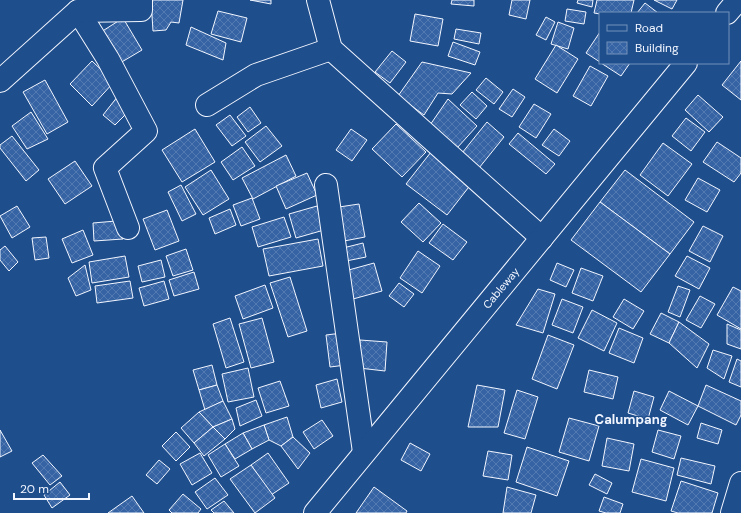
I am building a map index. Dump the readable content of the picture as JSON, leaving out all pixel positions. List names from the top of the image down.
{
  "streets": {
    "street": ["Cableway"]
  },
  "districts": ["Calumpang"],
  "legend": ["Road", "Building"],
  "scale_bar": "20 m"
}
